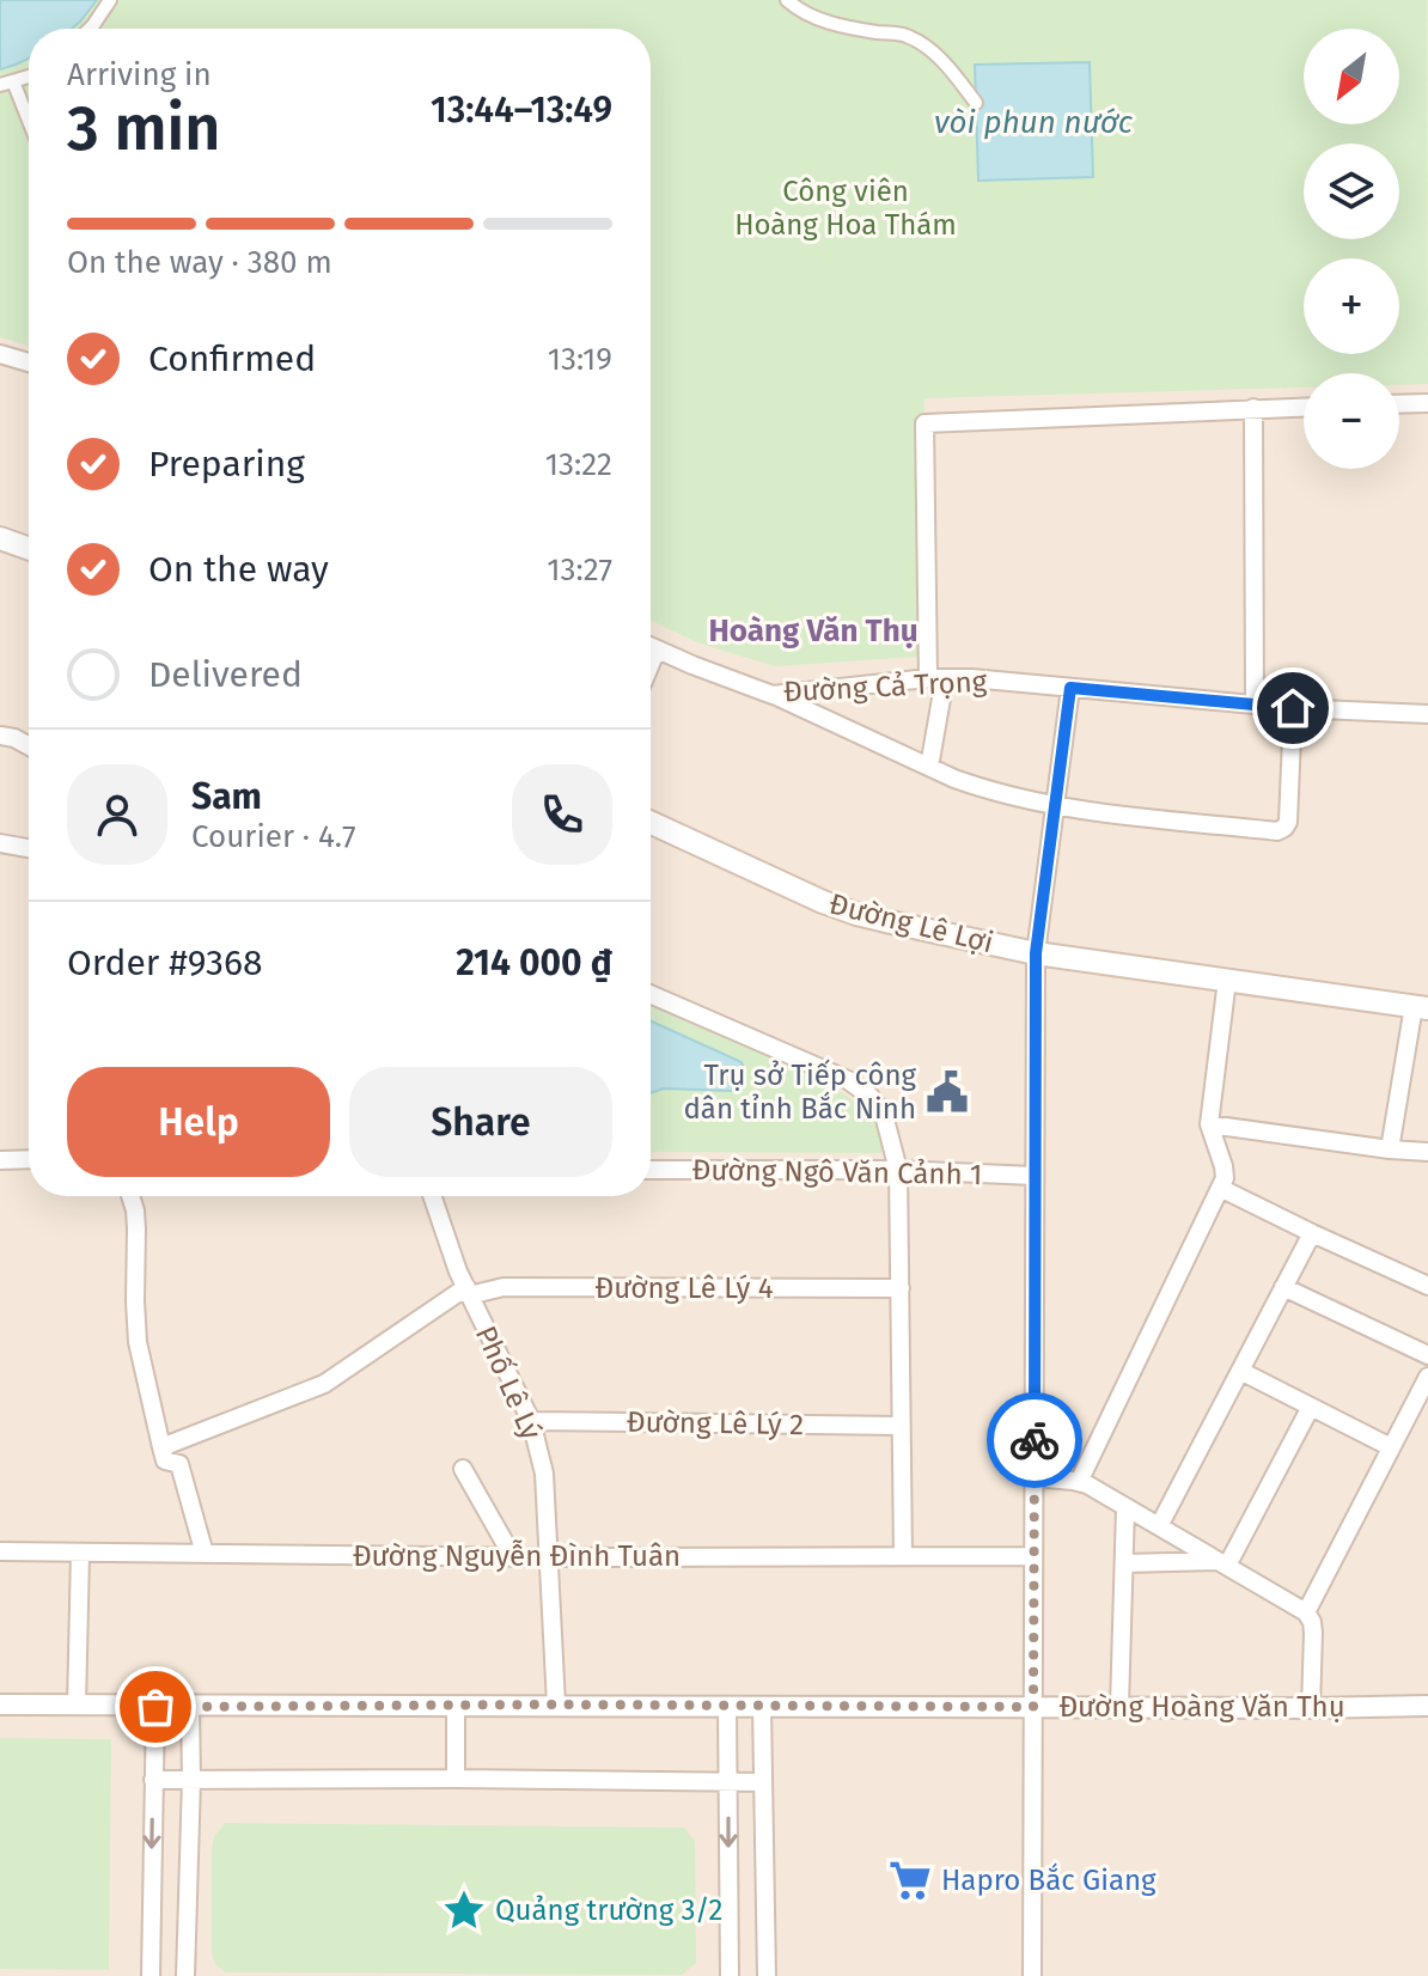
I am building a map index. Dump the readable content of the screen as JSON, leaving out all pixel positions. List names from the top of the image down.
{
  "streets": {
    "main road": ["Đường Lê Lợi"],
    "street": [
      "Đường Cả Trọng",
      "Đường Ngô Văn Cảnh 1",
      "Đường Lê Lý 4",
      "Phố Lê Lý",
      "Đường Lê Lý 2",
      "Đường Nguyễn Đình Tuân",
      "Đường Hoàng Văn Thụ"
    ]
  },
  "crossings": [
    ["Đường Lê Lý 4", "Phố Lê Lý"],
    ["Phố Lê Lý", "Đường Lê Lý 2"],
    ["Phố Lê Lý", "Đường Nguyễn Đình Tuân"],
    ["Phố Lê Lý", "Đường Hoàng Văn Thụ"]
  ],
  "districts": ["Hoàng Văn Thụ"],
  "water": ["vòi phun nước"],
  "parks": ["Công viên Hoàng Hoa Thám"],
  "places": {
    "public building": ["Trụ sở Tiếp công dân tỉnh Bắc Ninh"],
    "supermarket": ["Hapro Bắc Giang"],
    "place": ["Quảng trường 3/2"]
  },
  "north": "bottom left",
  "page": {
    "map_buttons": ["+", "−"],
    "heading": ["3 min", "Arriving in", "13:44–13:49"],
    "panel": [
      "Sam",
      "Courier · 4.7",
      "Order #9368",
      "214 000 ₫"
    ],
    "bar": "On the way · 380 m",
    "list": [
      ["Confirmed", "13:19"],
      ["Preparing", "13:22"],
      ["On the way", "13:27"],
      "Delivered"
    ],
    "buttons": ["Help", "Share"]
  }
}
